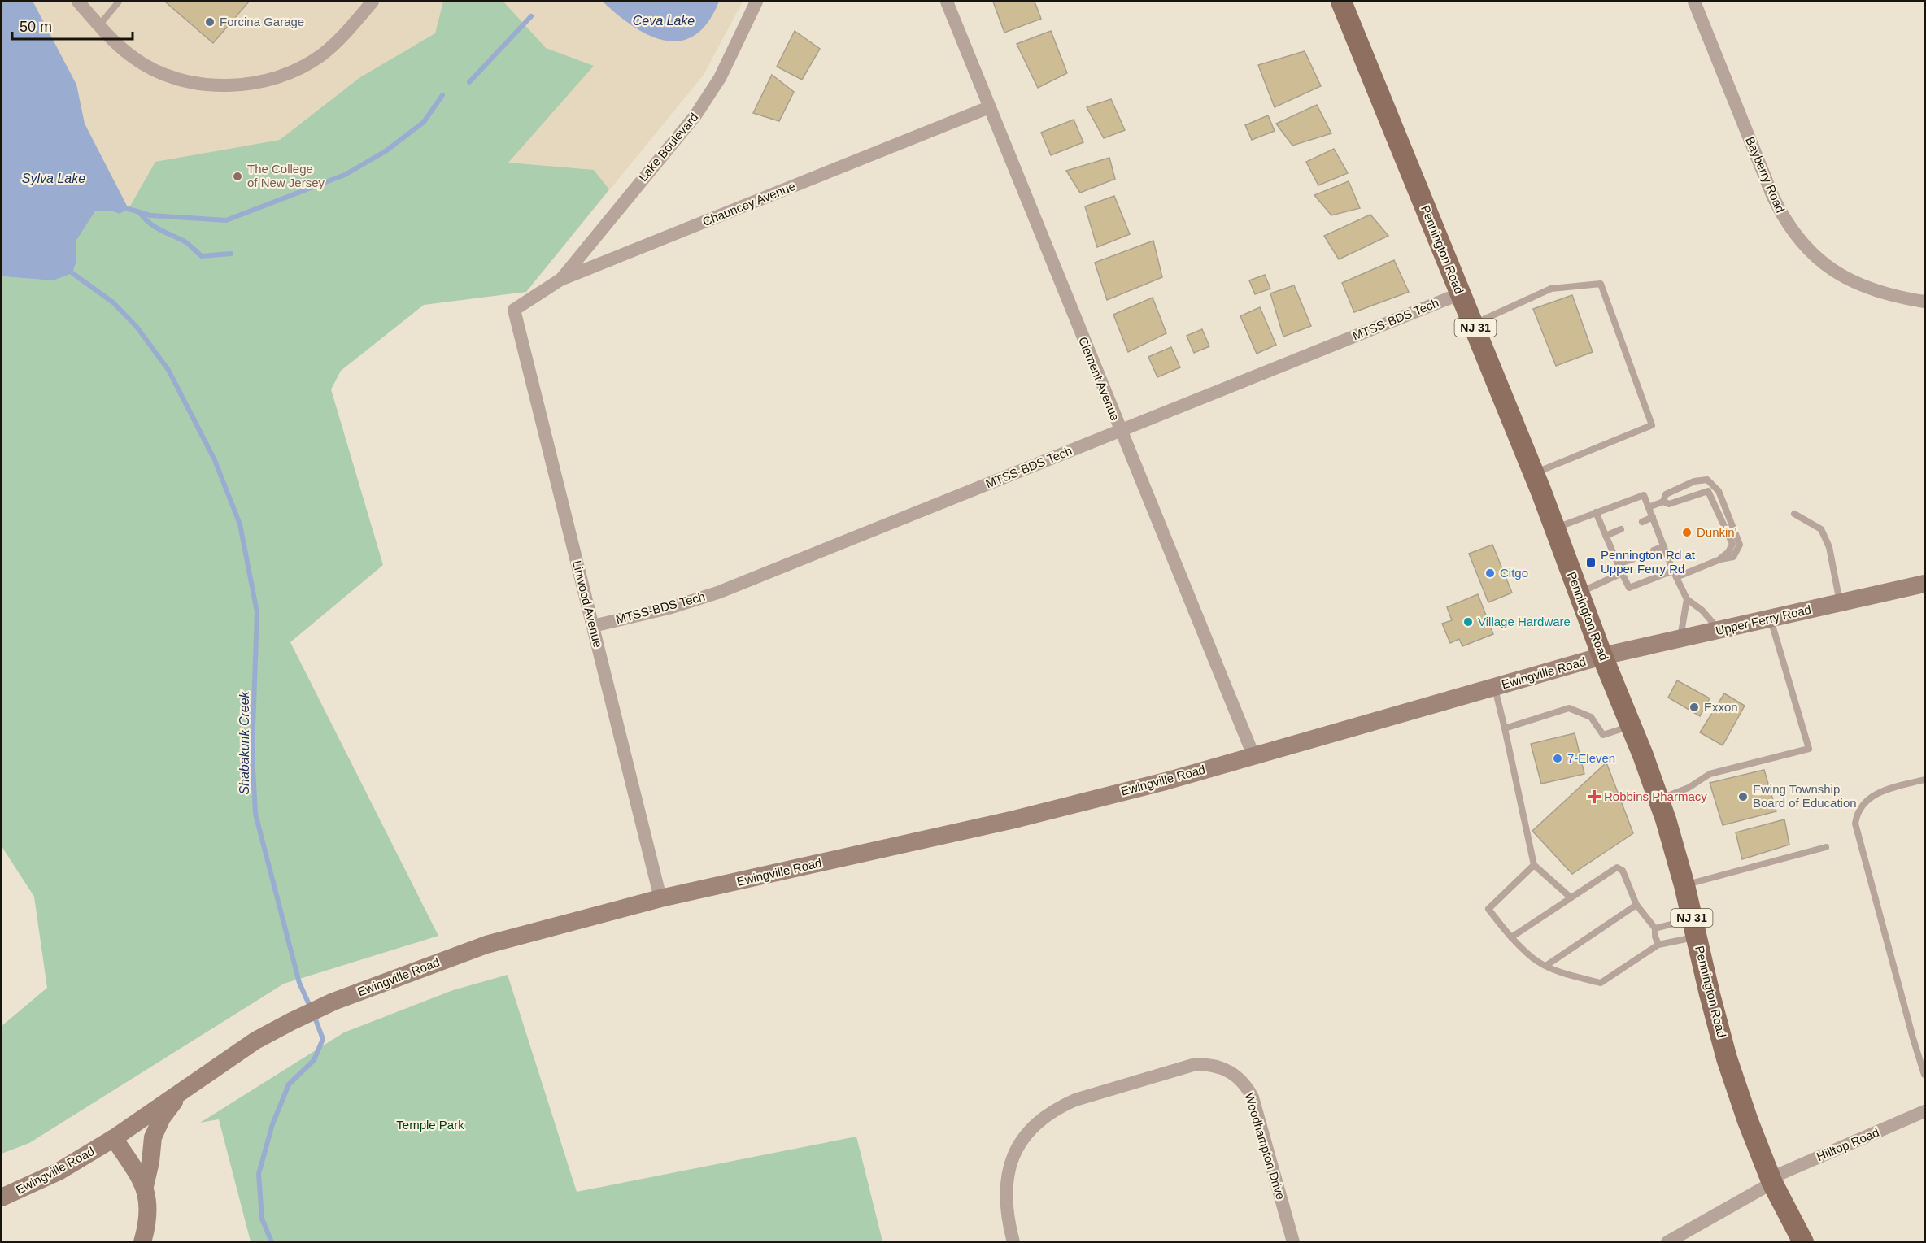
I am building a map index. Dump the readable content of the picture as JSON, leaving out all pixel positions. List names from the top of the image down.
{
  "streets": {
    "main road": [
      "Pennington Road",
      "NJ 31",
      "Upper Ferry Road",
      "Ewingville Road"
    ],
    "street": [
      "Lake Boulevard",
      "Bayberry Road",
      "Chauncey Avenue",
      "MTSS-BDS Tech",
      "Clement Avenue",
      "Linwood Avenue",
      "Hilltop Road",
      "Woodhampton Drive"
    ]
  },
  "crossings": [
    ["Lake Boulevard", "Chauncey Avenue"],
    ["Chauncey Avenue", "Clement Avenue"],
    ["Chauncey Avenue", "Linwood Avenue"],
    ["Pennington Road", "MTSS-BDS Tech"],
    ["Pennington Road", "Upper Ferry Road"],
    ["Pennington Road", "Ewingville Road"],
    ["Pennington Road", "Hilltop Road"],
    ["MTSS-BDS Tech", "Clement Avenue"],
    ["MTSS-BDS Tech", "Linwood Avenue"],
    ["Clement Avenue", "Ewingville Road"],
    ["Linwood Avenue", "Ewingville Road"],
    ["Upper Ferry Road", "Ewingville Road"]
  ],
  "water": ["Ceva Lake", "Sylva Lake", "Shabakunk Creek"],
  "parks": ["Temple Park"],
  "places": {
    "other": [
      "Forcina Garage",
      "The College of New Jersey",
      "Dunkin'",
      "Citgo",
      "Village Hardware",
      "Exxon",
      "7-Eleven",
      "Ewing Township Board of Education"
    ],
    "transit": ["Pennington Rd at Upper Ferry Rd"],
    "health": ["Robbins Pharmacy"]
  },
  "scale_bar": "50 m"
}
